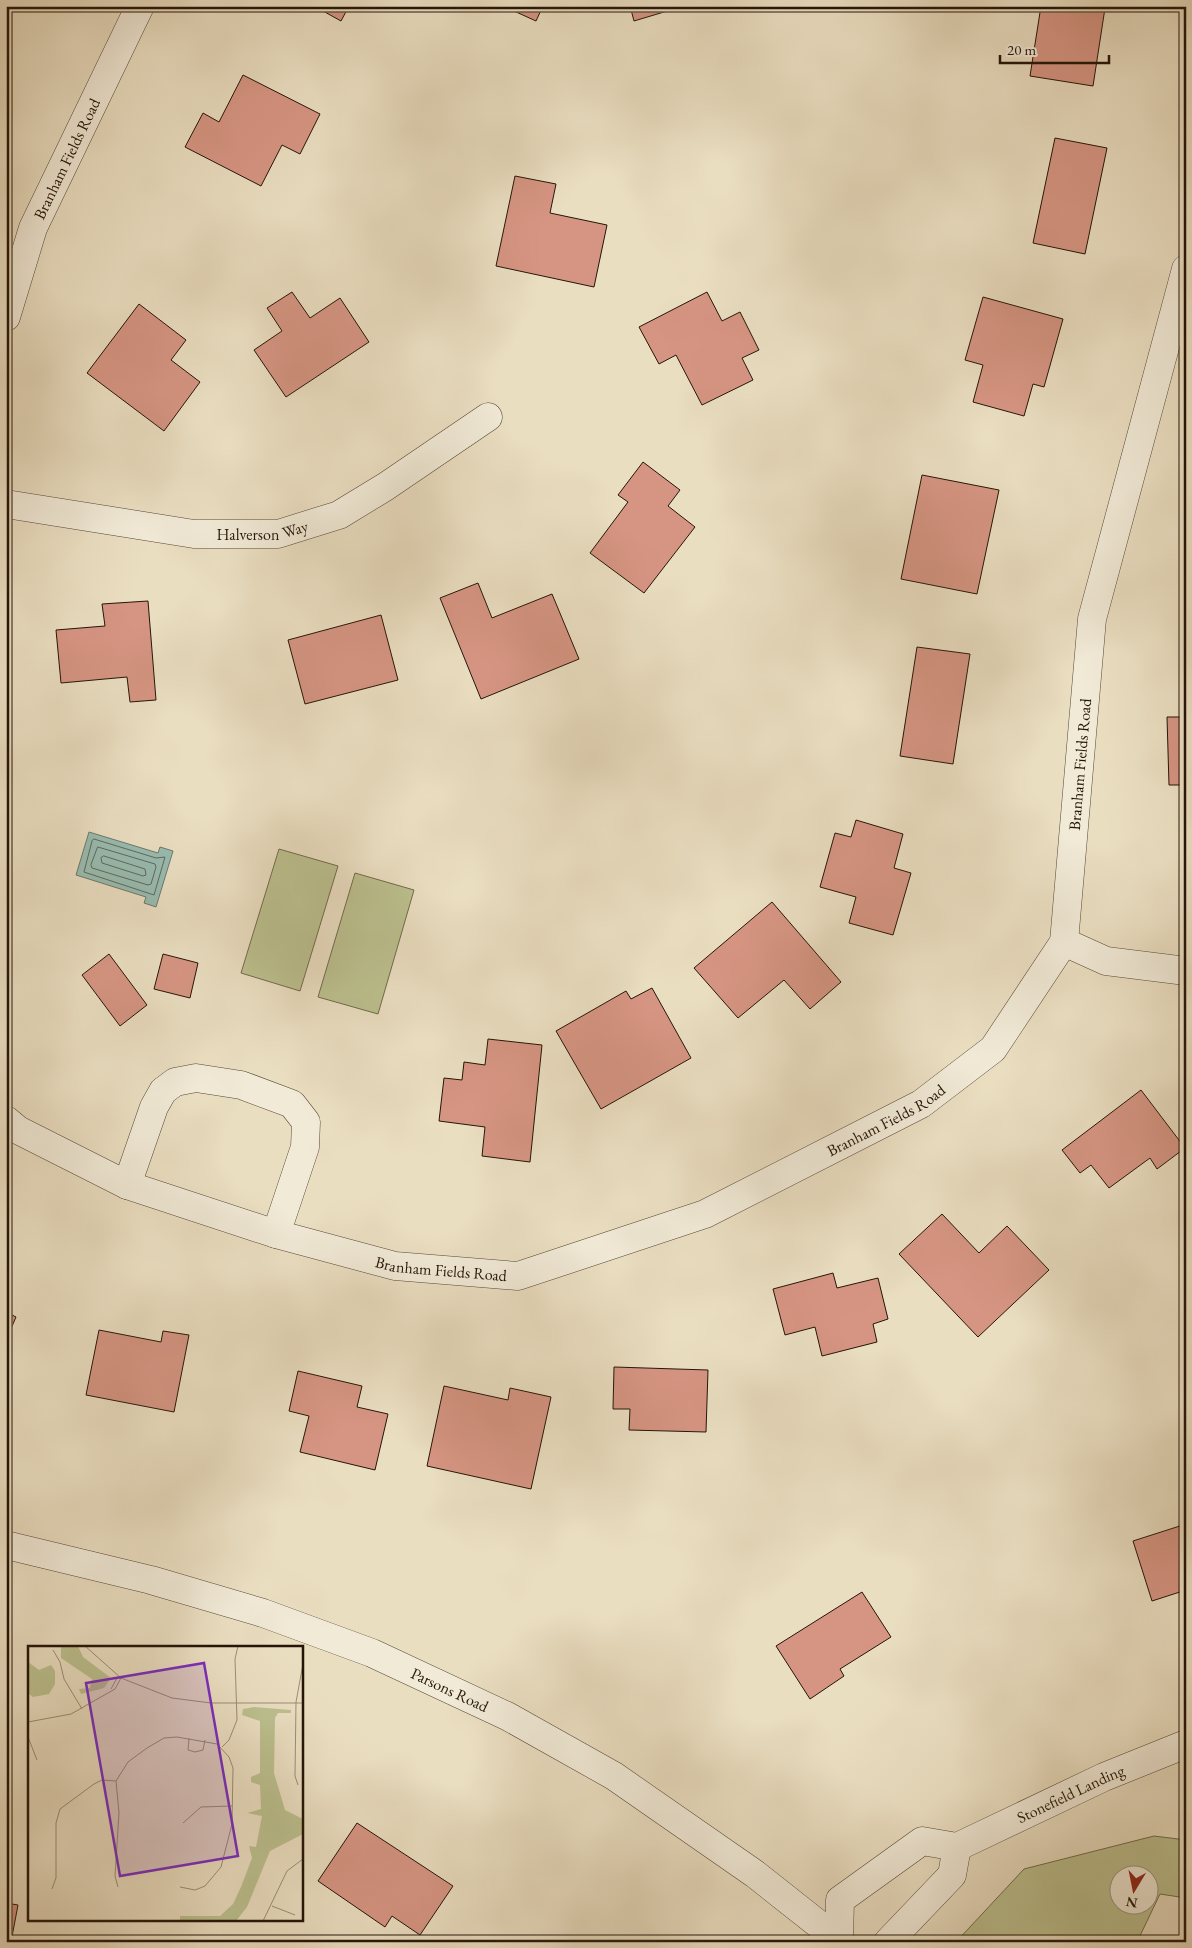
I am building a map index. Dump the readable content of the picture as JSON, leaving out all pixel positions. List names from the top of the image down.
{
  "streets": {
    "street": [
      "Branham Fields Road",
      "Halverson Way",
      "Parsons Road",
      "Stonefield Landing"
    ]
  },
  "scale_bar": "20 m",
  "north": "bottom"
}
